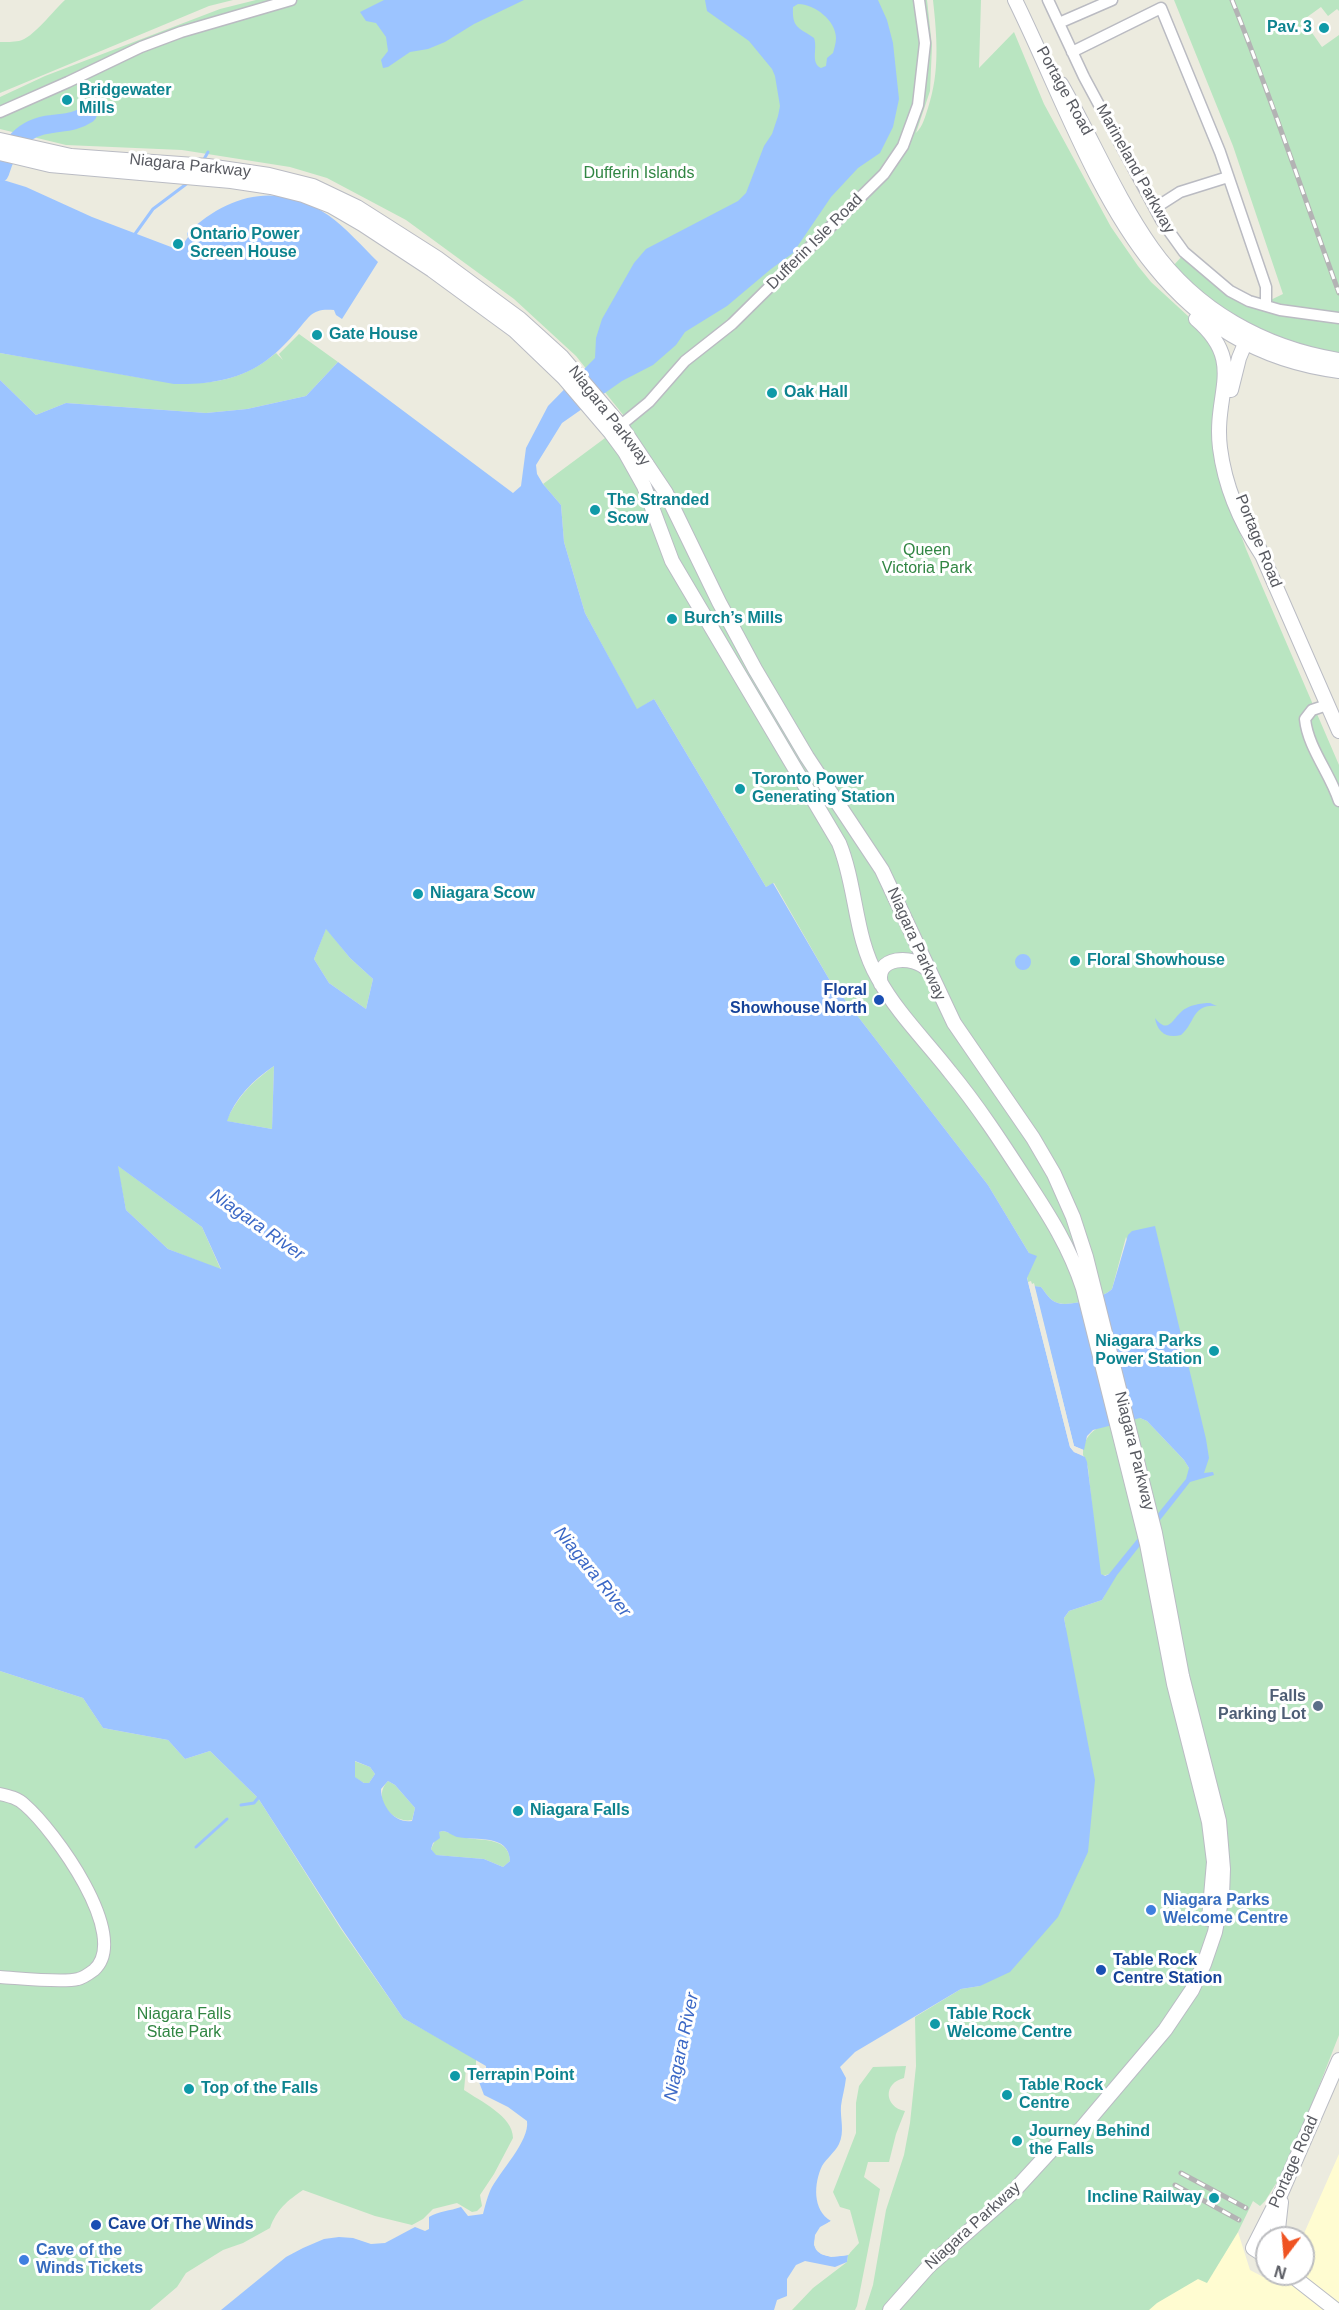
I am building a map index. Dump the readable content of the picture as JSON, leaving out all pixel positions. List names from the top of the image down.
{
  "streets": {
    "main road": ["Portage Road", "Niagara Parkway"],
    "street": ["Marineland Parkway", "Dufferin Isle Road"]
  },
  "crossings": [
    ["Portage Road", "Marineland Parkway"],
    ["Niagara Parkway", "Dufferin Isle Road"]
  ],
  "water": ["Niagara River"],
  "parks": ["Dufferin Islands", "Queen Victoria Park", "Niagara Falls State Park"],
  "places": [
    "Pav. 3",
    "Bridgewater Mills",
    "Ontario Power Screen House",
    "Gate House",
    "Oak Hall",
    "The Stranded Scow",
    "Burch’s Mills",
    "Toronto Power Generating Station",
    "Niagara Scow",
    "Floral Showhouse",
    "Floral Showhouse North",
    "Niagara Parks Power Station",
    "Falls Parking Lot",
    "Niagara Falls",
    "Niagara Parks Welcome Centre",
    "Table Rock Centre Station",
    "Table Rock Welcome Centre",
    "Terrapin Point",
    "Top of the Falls",
    "Table Rock Centre",
    "Journey Behind the Falls",
    "Incline Railway",
    "Cave Of The Winds",
    "Cave of the Winds Tickets"
  ],
  "north": "bottom"
}
